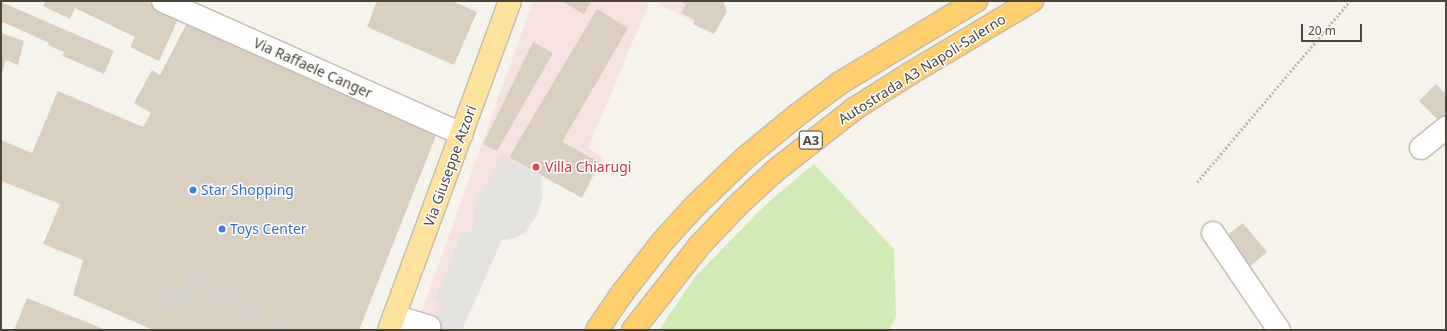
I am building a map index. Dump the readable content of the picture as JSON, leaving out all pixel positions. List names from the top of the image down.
{
  "streets": {
    "highway": ["Autostrada A3 Napoli-Salerno", "A3"],
    "main road": ["Via Giuseppe Atzori"],
    "street": ["Via Raffaele Canger"]
  },
  "crossings": [
    ["Via Raffaele Canger", "Via Giuseppe Atzori"]
  ],
  "places": ["Villa Chiarugi", "Star Shopping", "Toys Center"],
  "scale_bar": "20 m"
}
